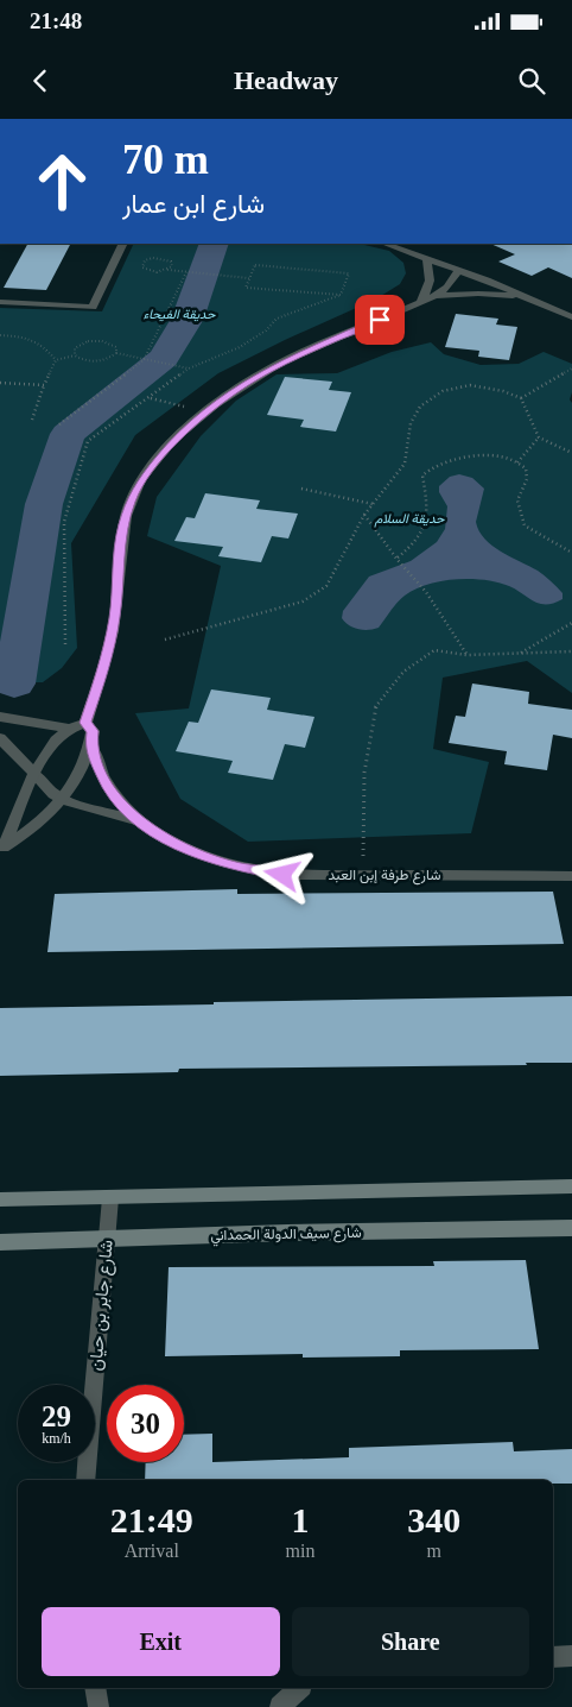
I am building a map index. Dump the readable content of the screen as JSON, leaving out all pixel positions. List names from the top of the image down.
{
  "streets": {
    "main road": ["شارع سيف الدولة الحمداني"],
    "street": ["شارع طرفة إبن العبد", "شارع جابر بن حيان"]
  },
  "crossings": [
    ["شارع سيف الدولة الحمداني", "شارع جابر بن حيان"]
  ],
  "parks": ["حديقة الفيحاء", "حديقة السلام"],
  "page": {
    "status": "21:48",
    "header": "Headway",
    "turn": ["70 m", "شارع ابن عمار"],
    "speed": "29 km/h",
    "limit": "30",
    "eta": [
      "21:49",
      "Arrival",
      "1",
      "min",
      "340",
      "m"
    ],
    "buttons": ["Exit", "Share"]
  }
}
